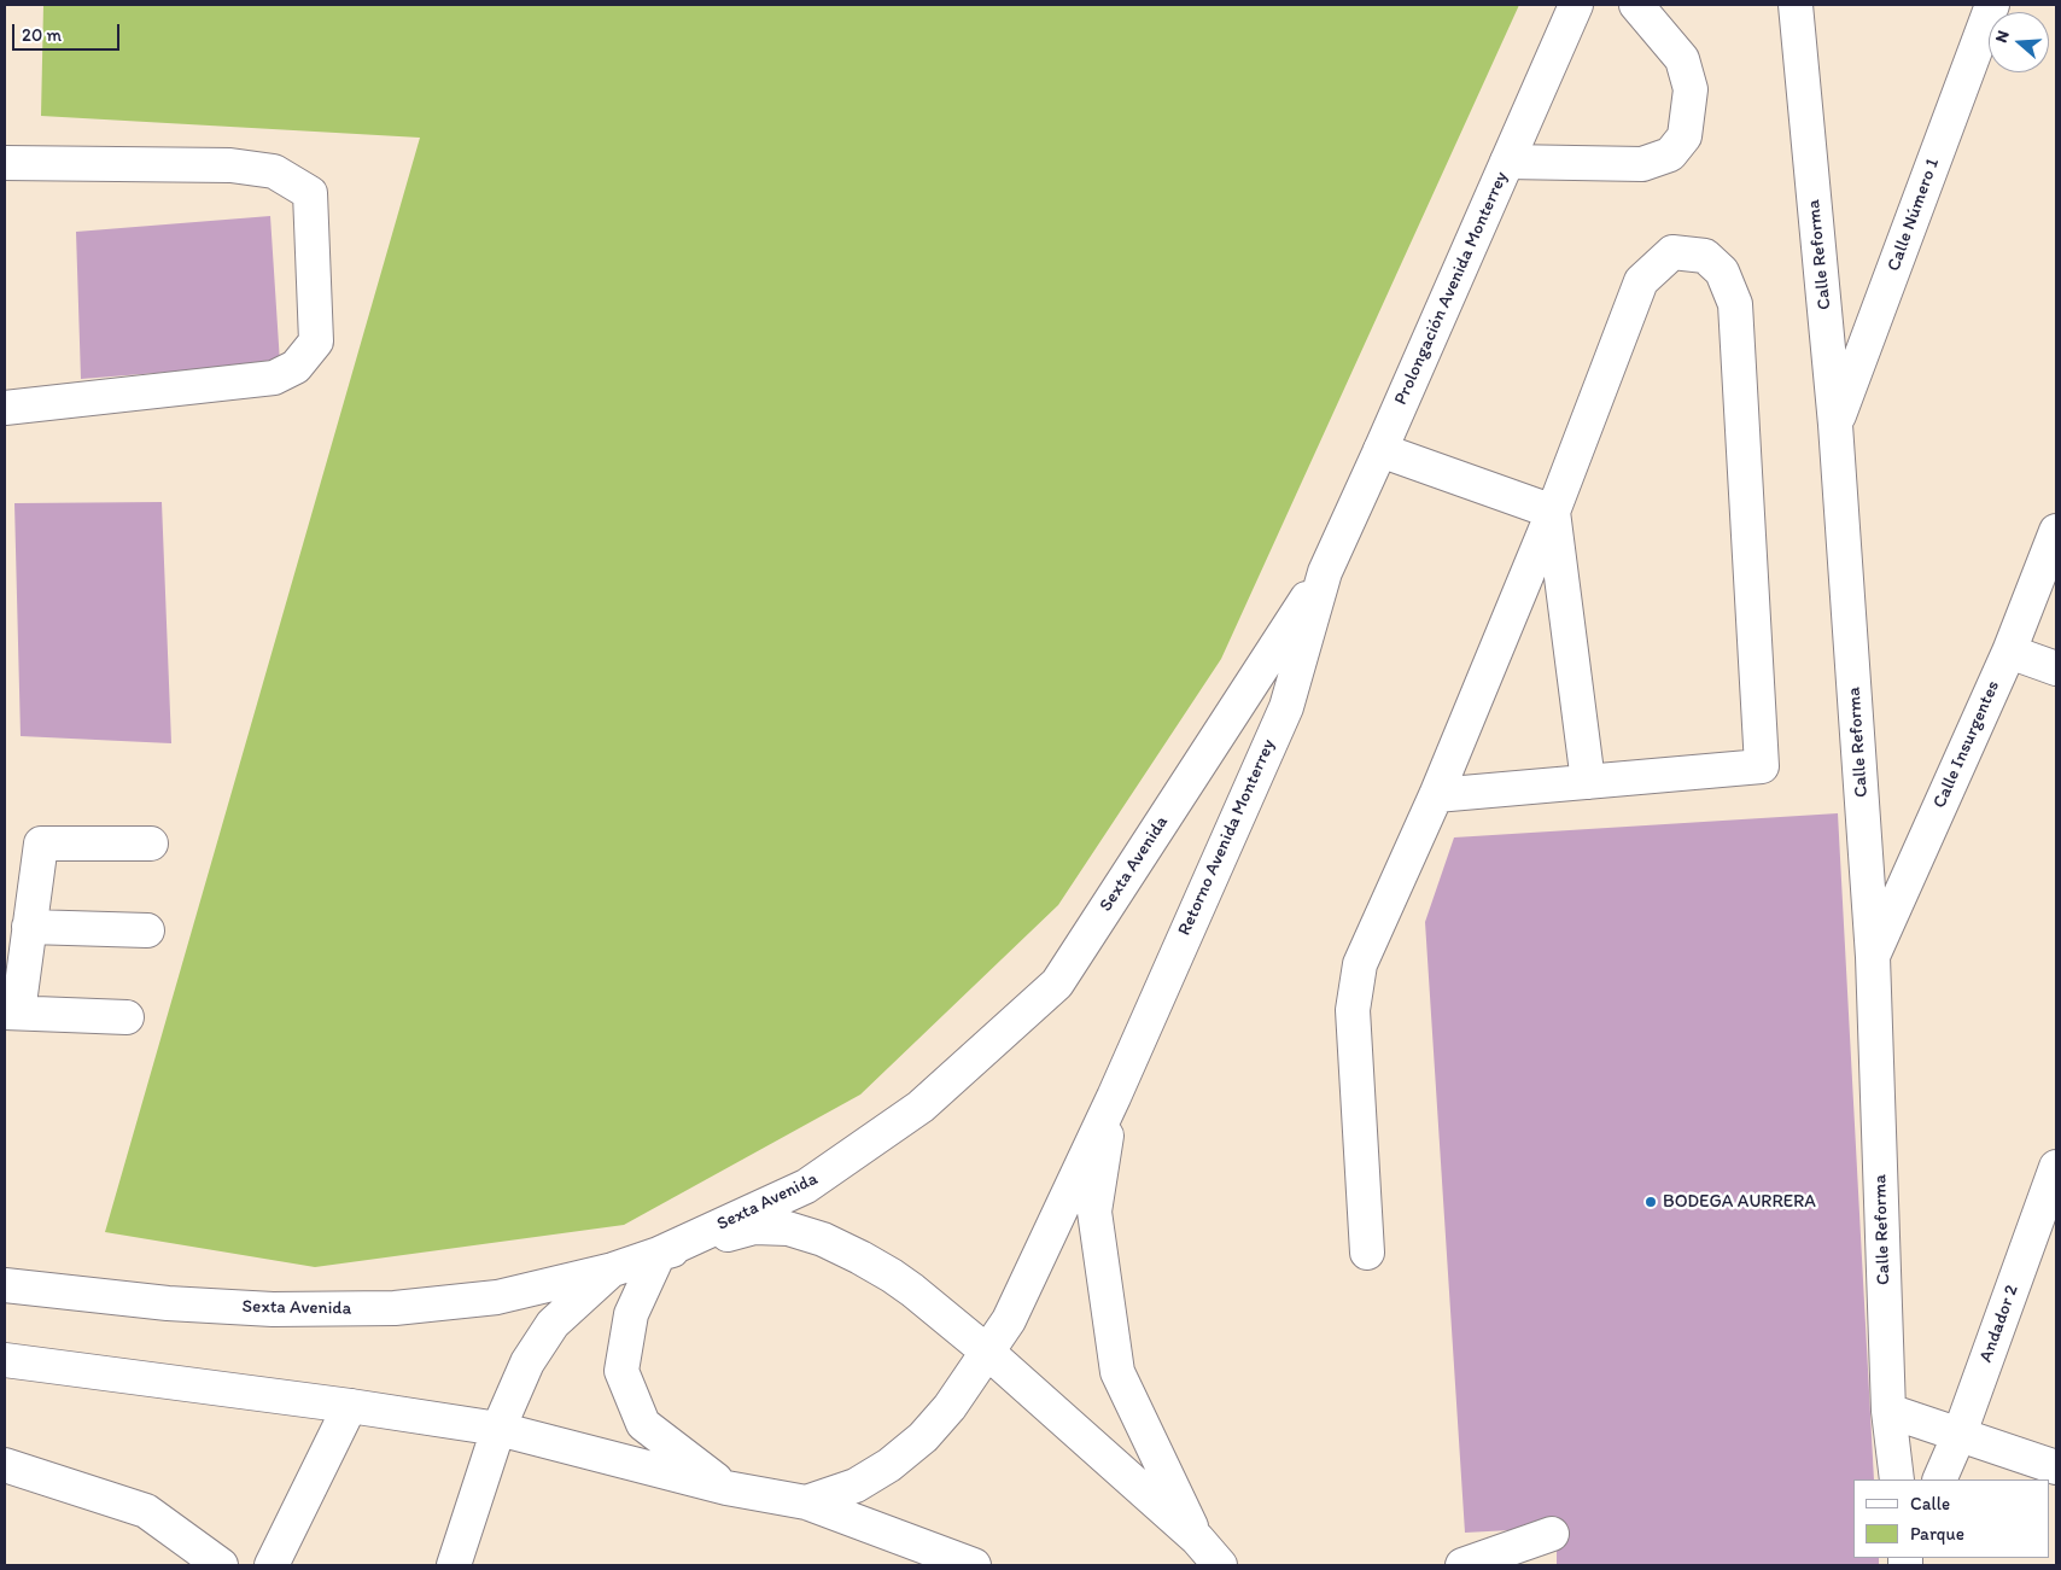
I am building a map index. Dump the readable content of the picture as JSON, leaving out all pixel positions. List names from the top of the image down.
{
  "streets": {
    "main road": [
      "Calle Número 1",
      "Calle Reforma",
      "Prolongación Avenida Monterrey",
      "Calle Insurgentes",
      "Retorno Avenida Monterrey",
      "Sexta Avenida",
      "Andador 2"
    ]
  },
  "crossings": [
    ["Calle Número 1", "Calle Reforma"],
    ["Calle Reforma", "Calle Insurgentes"],
    ["Prolongación Avenida Monterrey", "Retorno Avenida Monterrey"],
    ["Prolongación Avenida Monterrey", "Sexta Avenida"],
    ["Retorno Avenida Monterrey", "Sexta Avenida"]
  ],
  "places": ["BODEGA AURRERA"],
  "legend": ["Calle", "Parque"],
  "scale_bar": "20 m",
  "north": "left"
}
